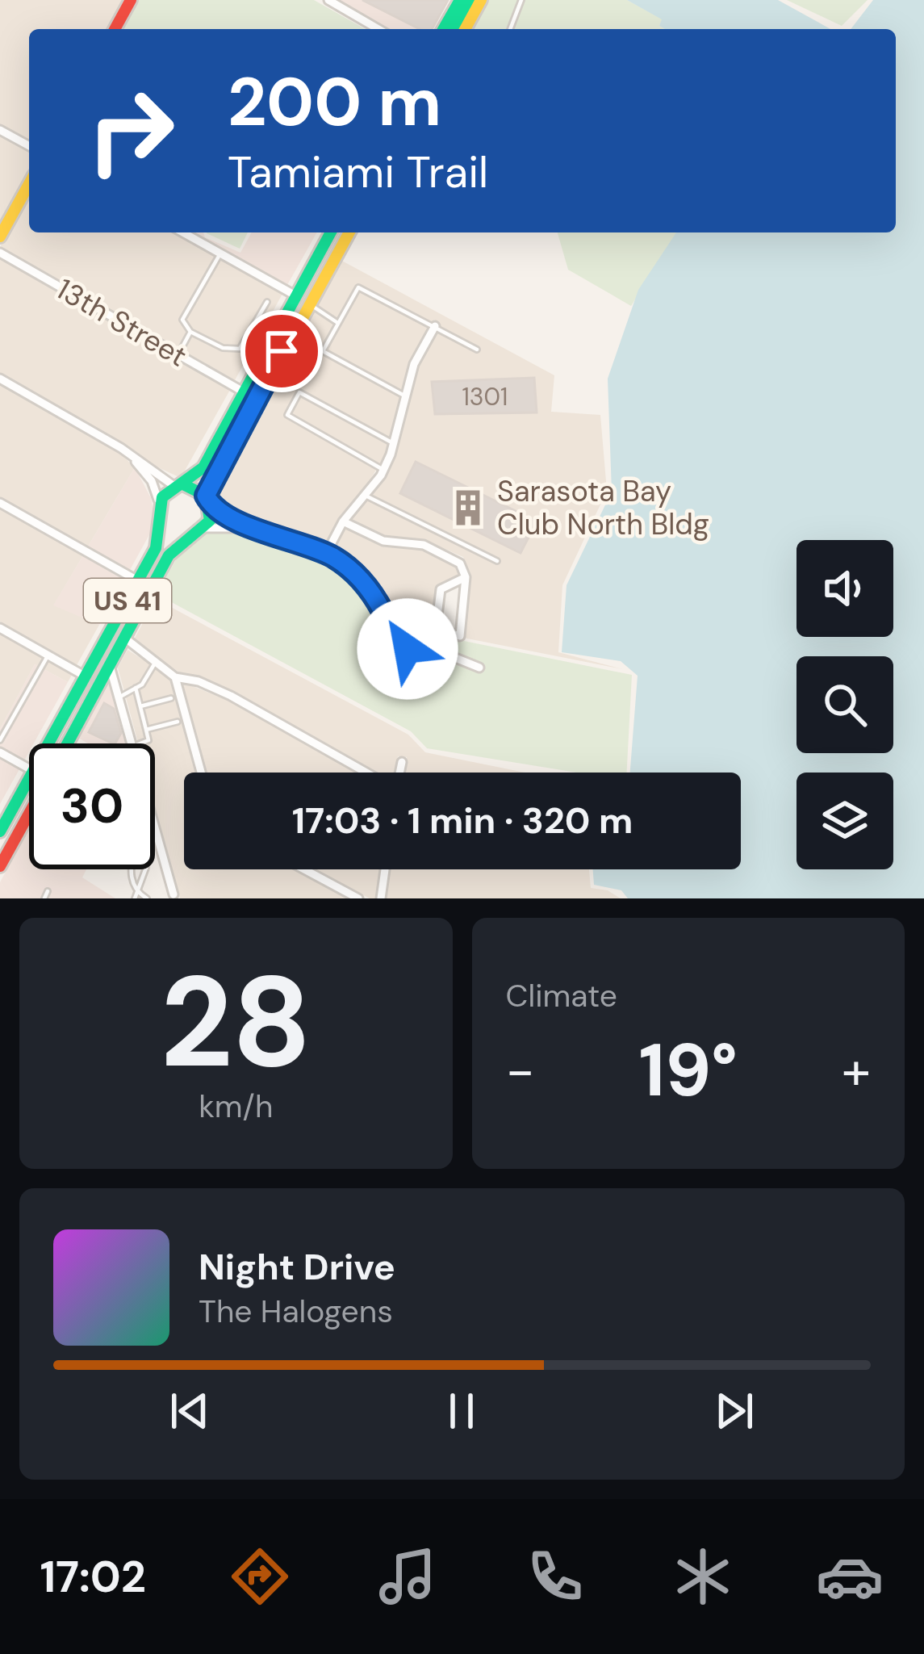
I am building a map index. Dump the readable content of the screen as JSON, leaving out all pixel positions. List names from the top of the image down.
{
  "streets": {
    "main road": ["US 41"],
    "street": ["13th Street"]
  },
  "places": {
    "building": ["Sarasota Bay Club North Bldg"]
  },
  "house_numbers": ["1301"],
  "page": {
    "turn": ["200 m", "Tamiami Trail"],
    "limit": "30",
    "trip": "17:03 · 1 min · 320 m",
    "tile": [
      ["28", "km/h"],
      "Climate"
    ],
    "heat": ["−", "19°", "+"],
    "song": ["Night Drive", "The Halogens"],
    "tabs": "17:02"
  }
}
